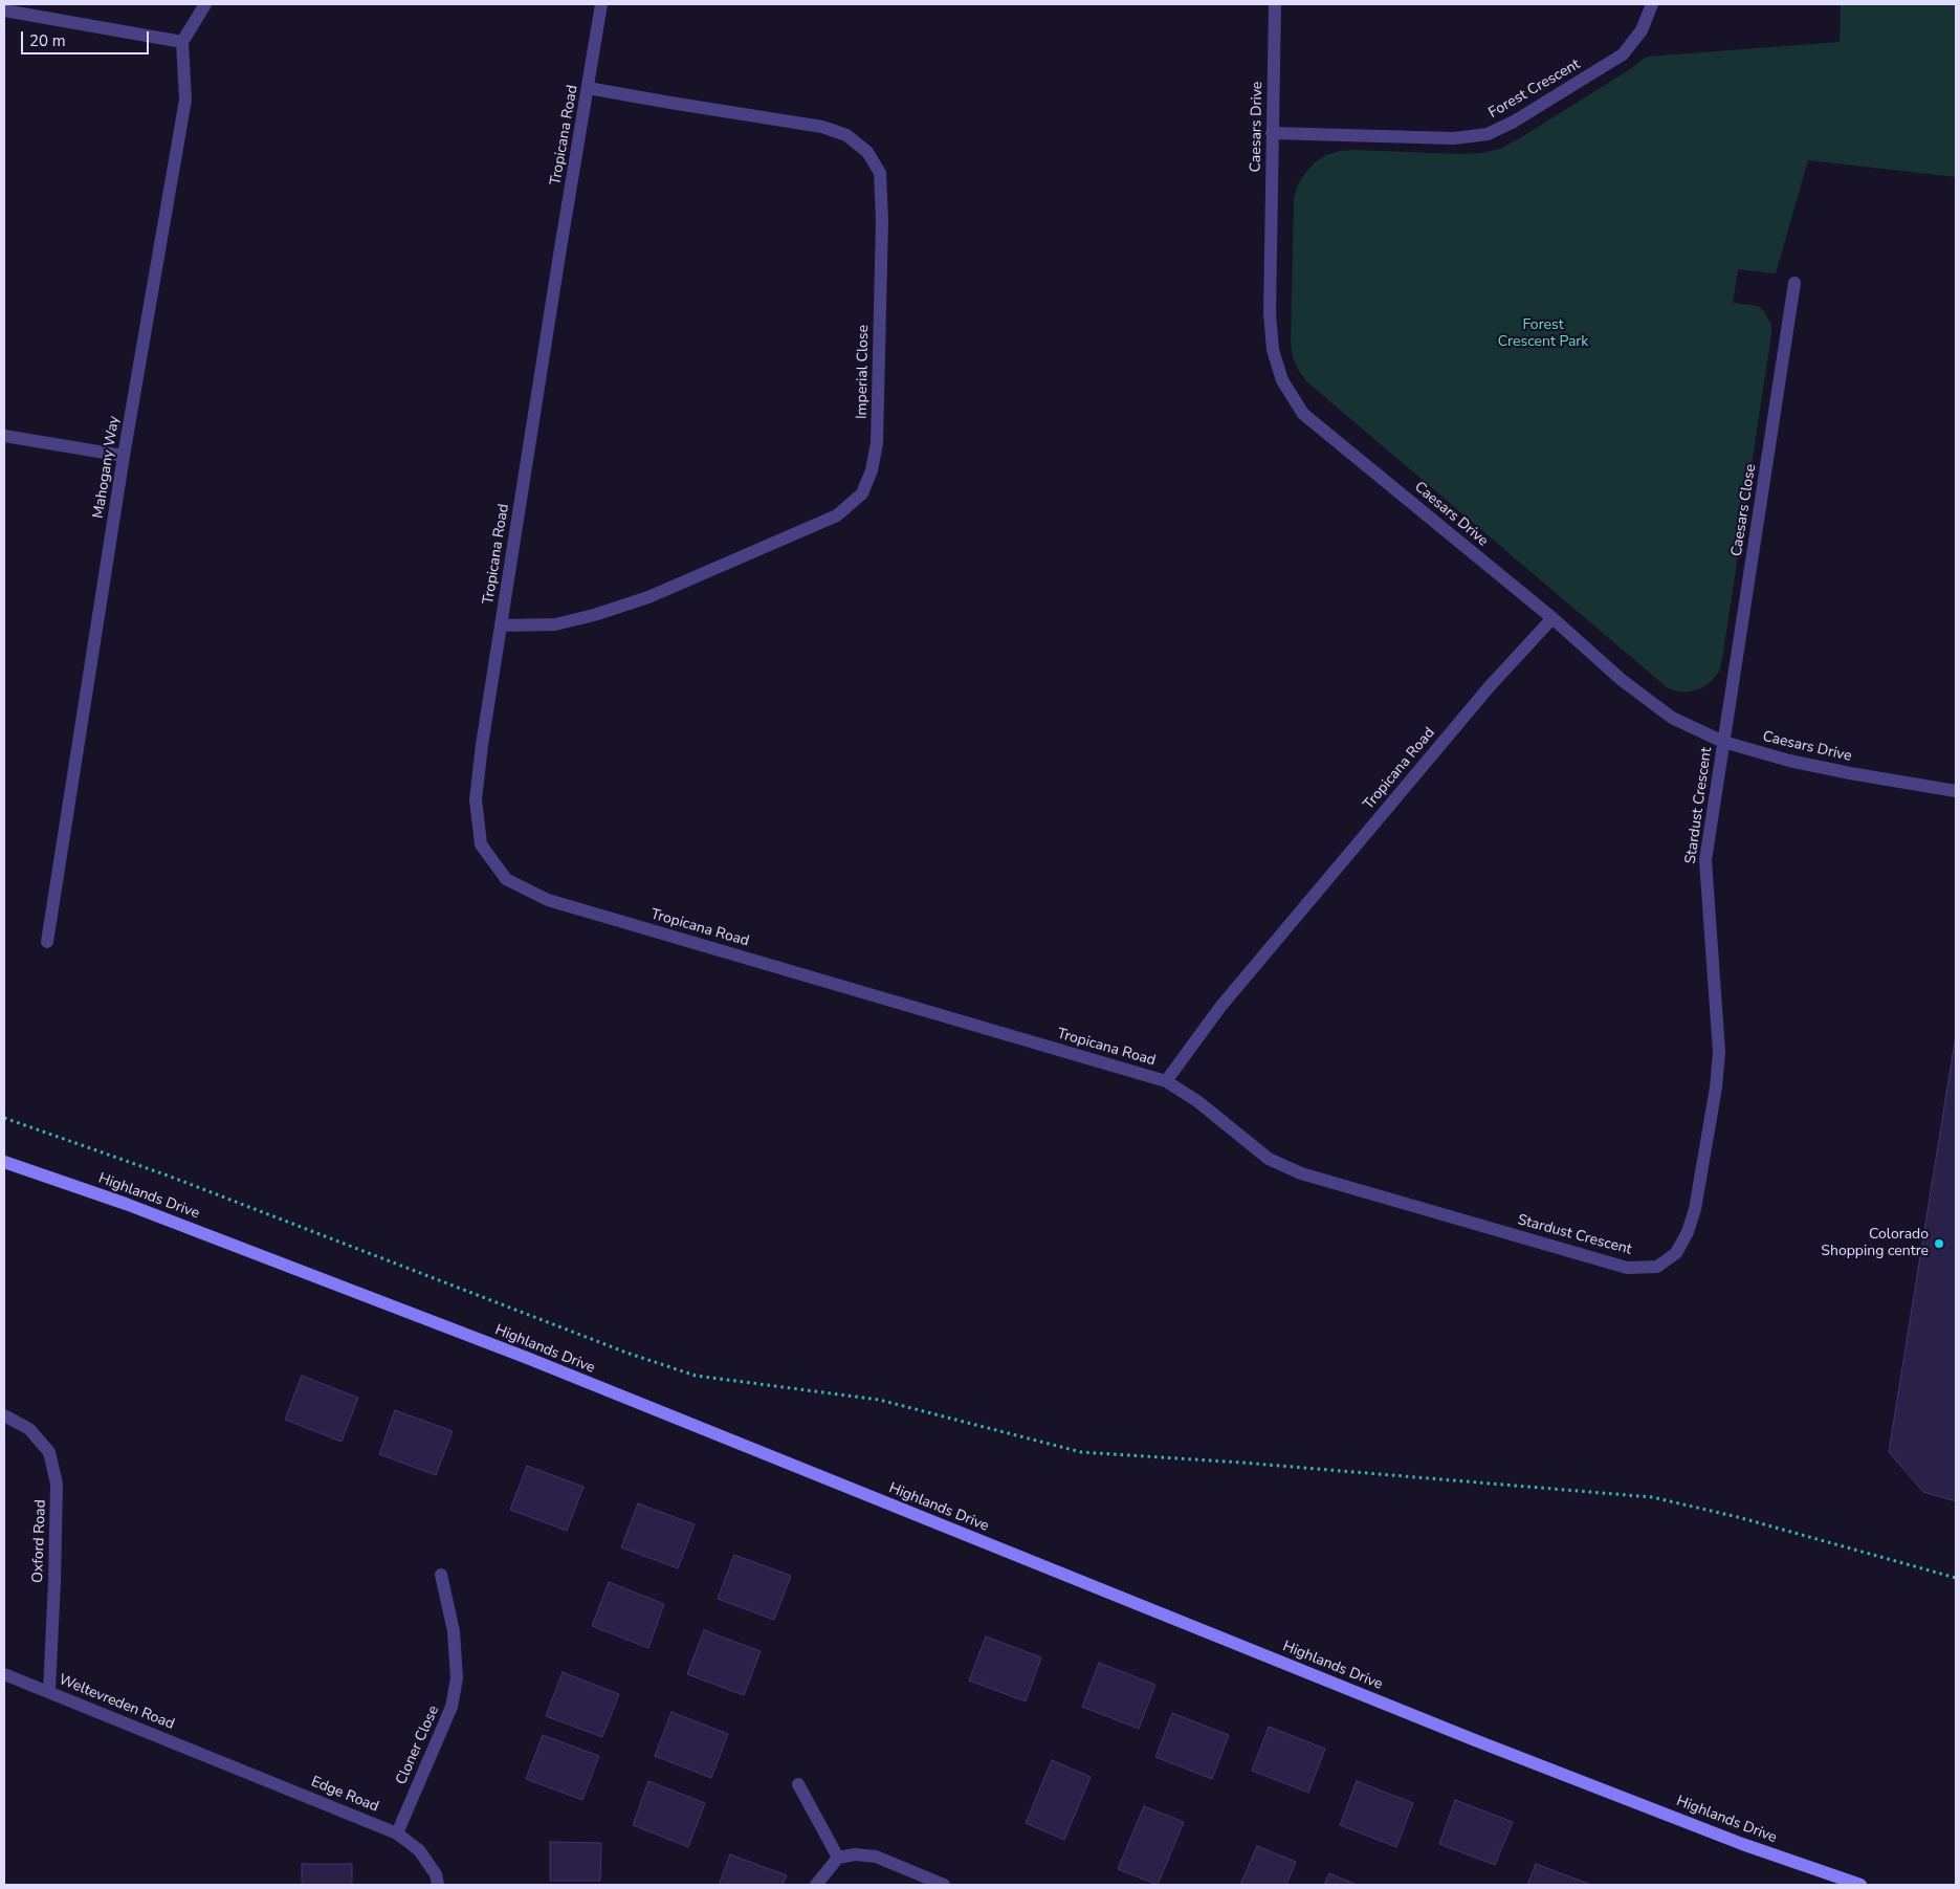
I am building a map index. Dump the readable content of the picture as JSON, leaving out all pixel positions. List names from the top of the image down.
{
  "streets": {
    "main road": ["Highlands Drive"],
    "street": [
      "Forest Crescent",
      "Caesars Drive",
      "Tropicana Road",
      "Imperial Close",
      "Mahogany Way",
      "Caesars Close",
      "Stardust Crescent",
      "Oxford Road",
      "Weltevreden Road",
      "Cloner Close",
      "Edge Road"
    ]
  },
  "crossings": [
    ["Forest Crescent", "Caesars Drive"],
    ["Caesars Drive", "Tropicana Road"],
    ["Caesars Drive", "Caesars Close"],
    ["Caesars Drive", "Stardust Crescent"],
    ["Tropicana Road", "Imperial Close"],
    ["Tropicana Road", "Stardust Crescent"],
    ["Caesars Close", "Stardust Crescent"],
    ["Oxford Road", "Weltevreden Road"],
    ["Weltevreden Road", "Edge Road"],
    ["Cloner Close", "Edge Road"]
  ],
  "parks": ["Forest Crescent Park"],
  "places": ["Colorado Shopping centre"],
  "scale_bar": "20 m"
}
